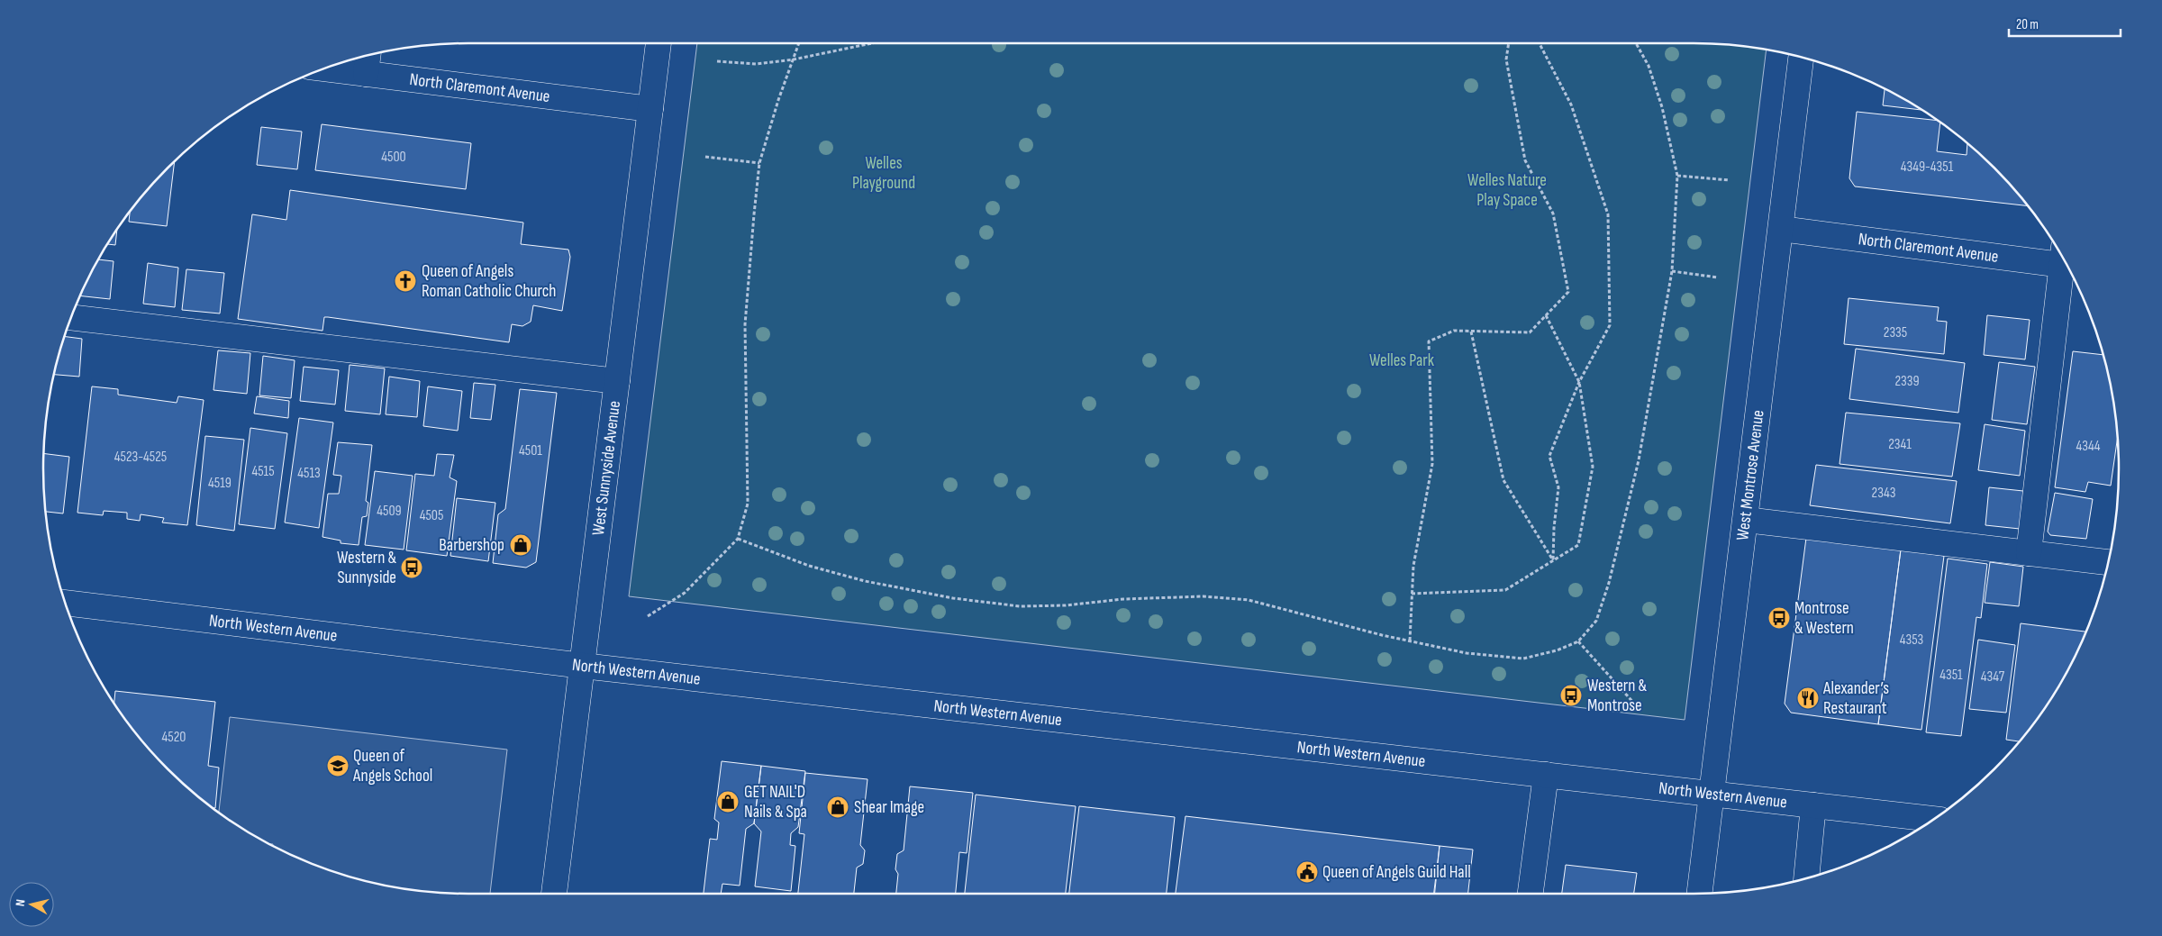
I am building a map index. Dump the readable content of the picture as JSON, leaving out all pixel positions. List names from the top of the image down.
{
  "streets": {
    "main road": [
      "North Claremont Avenue",
      "West Sunnyside Avenue",
      "West Montrose Avenue",
      "North Western Avenue"
    ]
  },
  "crossings": [
    ["North Claremont Avenue", "West Sunnyside Avenue"],
    ["North Claremont Avenue", "West Montrose Avenue"],
    ["West Sunnyside Avenue", "North Western Avenue"],
    ["West Montrose Avenue", "North Western Avenue"]
  ],
  "parks": ["Welles Playground", "Welles Nature Play Space", "Welles Park"],
  "places": {
    "church": ["Queen of Angels Roman Catholic Church"],
    "shop": ["Barbershop", "GET NAIL'D Nails & Spa", "Shear Image"],
    "bus stop": ["Western & Sunnyside", "Montrose & Western", "Western & Montrose"],
    "restaurant": ["Alexander’s Restaurant"],
    "school or university": ["Queen of Angels School"],
    "public building": ["Queen of Angels Guild Hall"]
  },
  "house_numbers": [
    "4500",
    "4349-4351",
    "2335",
    "2339",
    "2341",
    "4344",
    "4501",
    "4523-4525",
    "4515",
    "4513",
    "4519",
    "2343",
    "4509",
    "4505",
    "4353",
    "4351",
    "4347",
    "4520"
  ],
  "scale_bar": "20 m",
  "north": "left"
}
